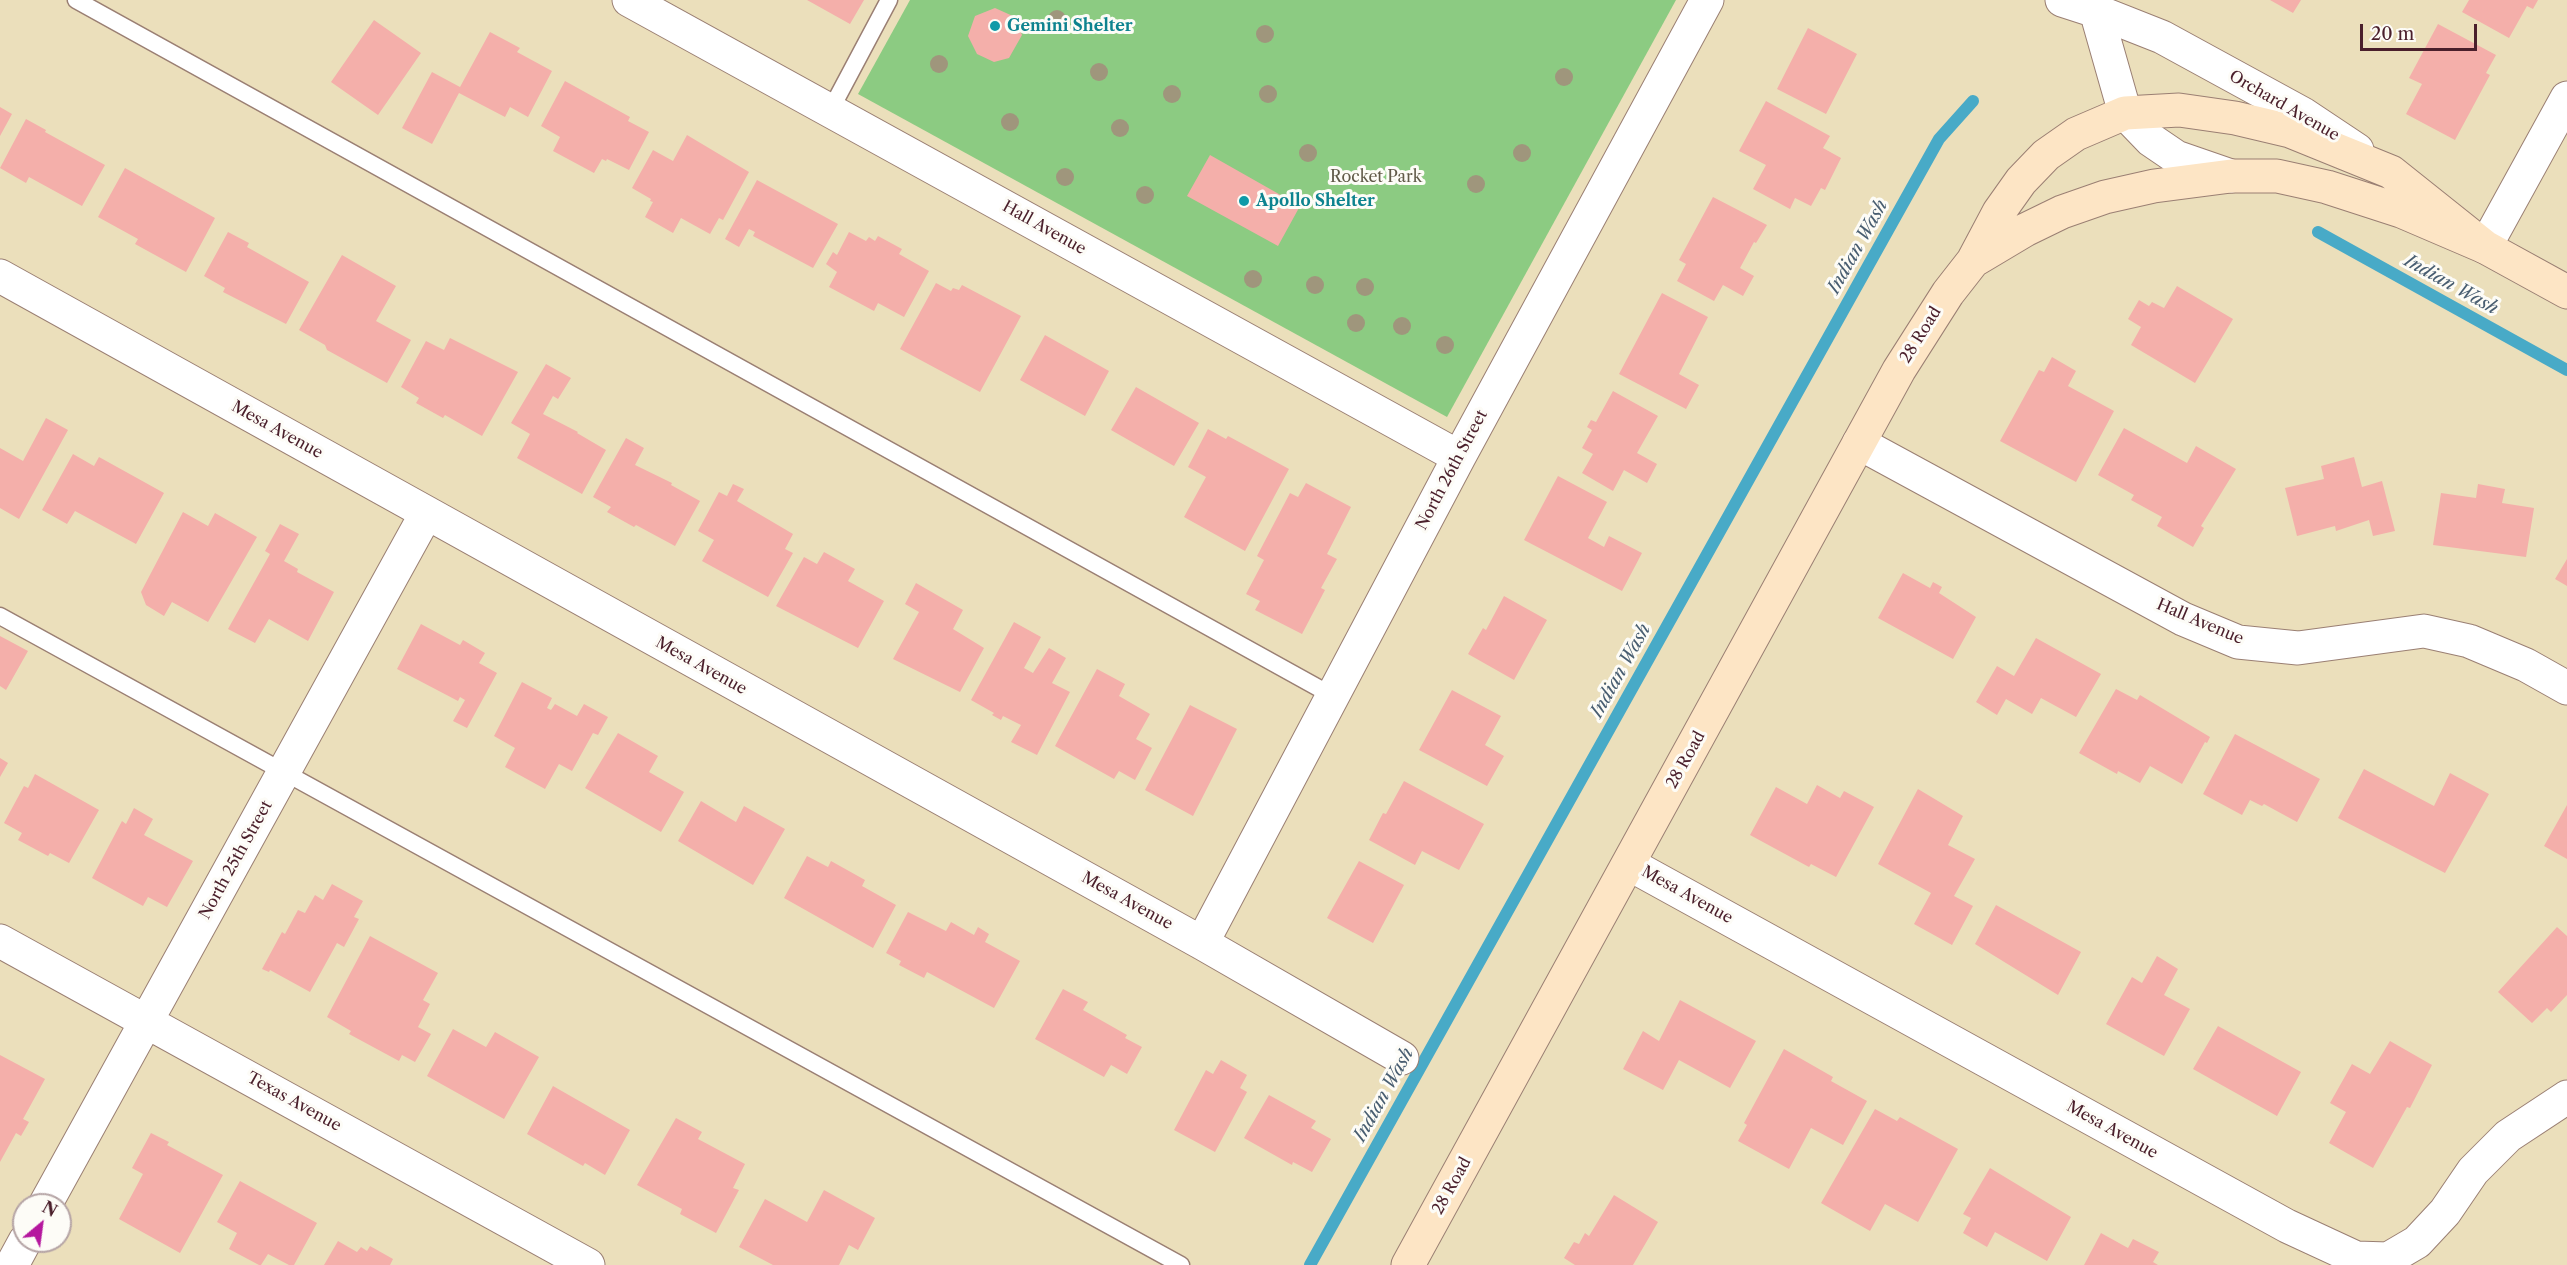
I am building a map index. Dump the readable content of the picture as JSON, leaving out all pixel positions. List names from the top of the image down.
{
  "streets": {
    "main road": ["Orchard Avenue", "28 Road"],
    "street": [
      "Hall Avenue",
      "Mesa Avenue",
      "North 26th Street",
      "North 25th Street",
      "Texas Avenue"
    ]
  },
  "crossings": [
    ["Orchard Avenue", "28 Road"],
    ["Hall Avenue", "28 Road"],
    ["Hall Avenue", "North 26th Street"],
    ["28 Road", "Mesa Avenue"],
    ["Mesa Avenue", "North 26th Street"],
    ["Mesa Avenue", "North 25th Street"],
    ["North 25th Street", "Texas Avenue"]
  ],
  "water": ["Indian Wash"],
  "parks": ["Rocket Park"],
  "places": ["Gemini Shelter", "Apollo Shelter"],
  "scale_bar": "20 m",
  "north": "top right"
}
